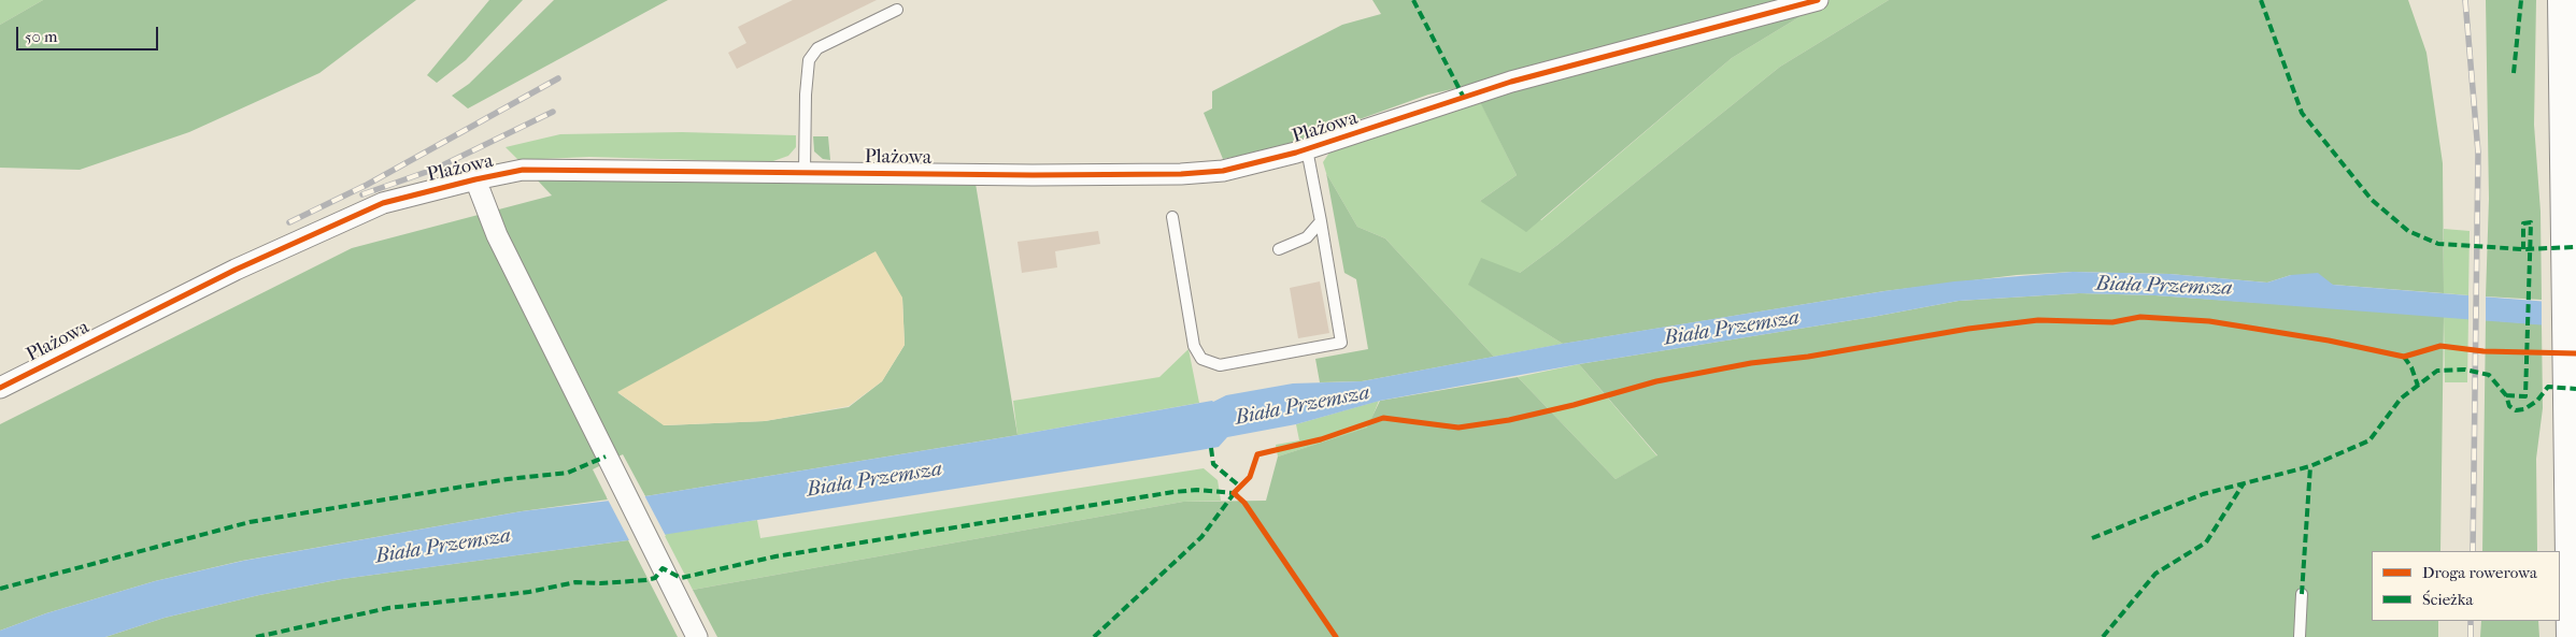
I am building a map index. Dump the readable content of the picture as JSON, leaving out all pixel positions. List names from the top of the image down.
{
  "streets": {
    "street": ["Plażowa"]
  },
  "water": ["Biała Przemsza"],
  "legend": ["Droga rowerowa", "Ścieżka"],
  "scale_bar": "50 m"
}
